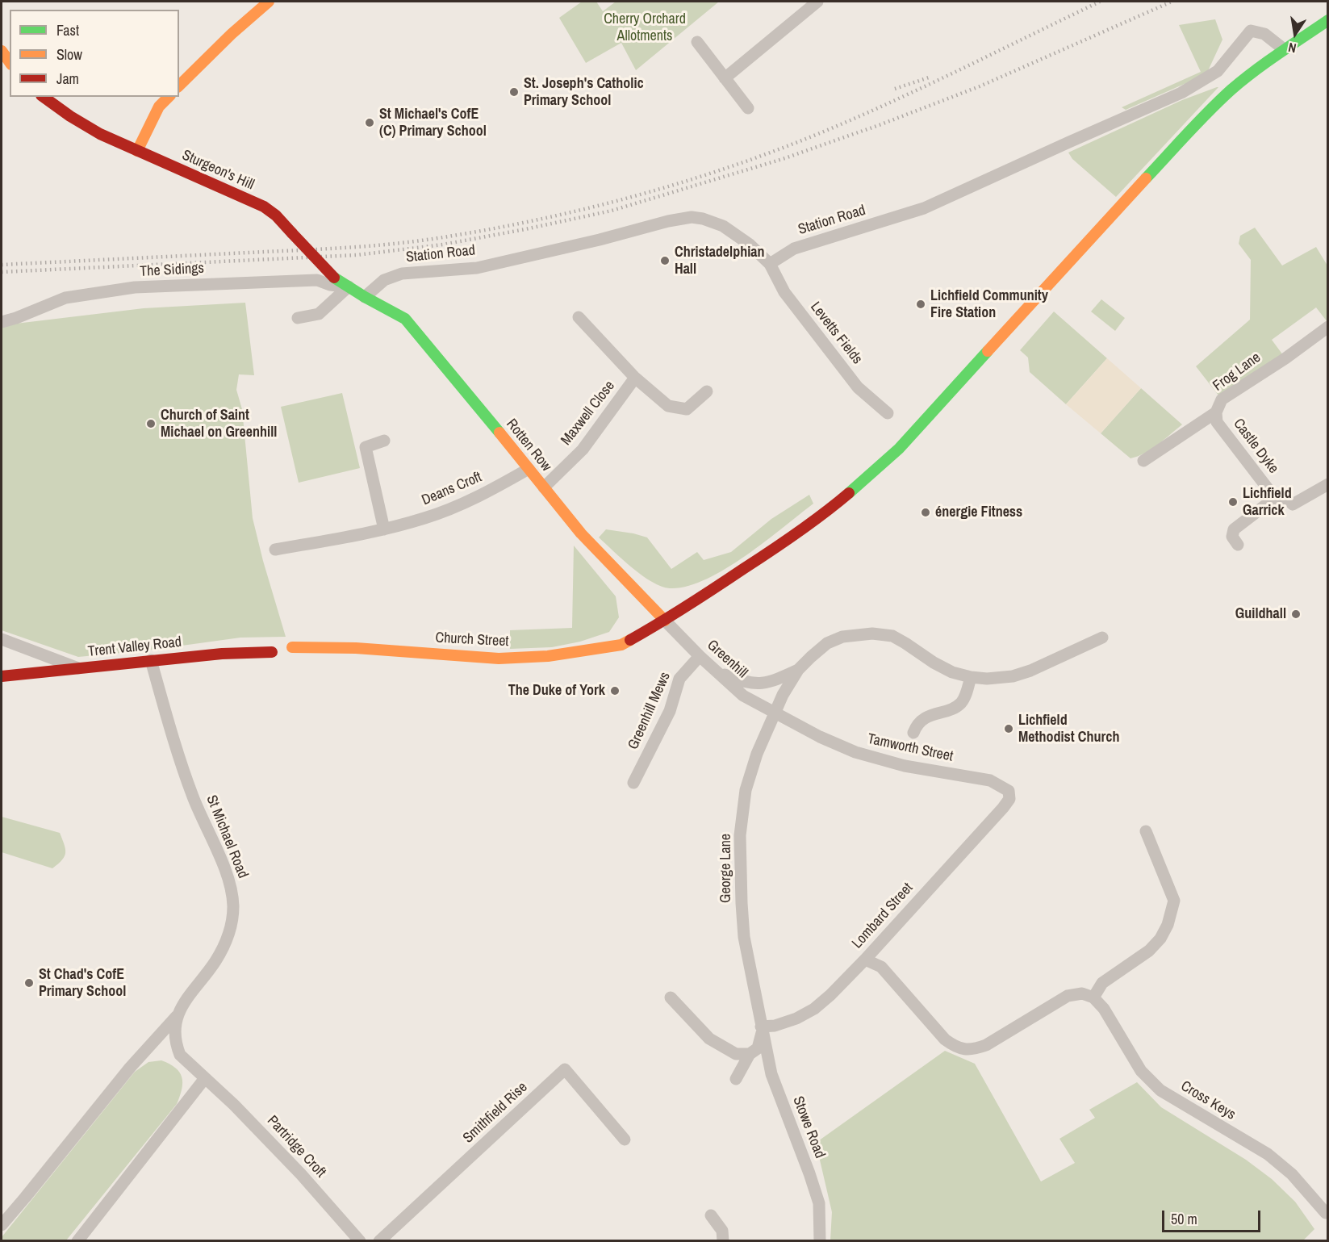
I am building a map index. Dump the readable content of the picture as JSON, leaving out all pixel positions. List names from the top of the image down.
{
  "streets": {
    "street": [
      "Sturgeon's Hill",
      "Station Road",
      "The Sidings",
      "Levetts Fields",
      "Frog Lane",
      "Maxwell Close",
      "Rotten Row",
      "Castle Dyke",
      "Deans Croft",
      "Church Street",
      "Trent Valley Road",
      "Greenhill",
      "Greenhill Mews",
      "Tamworth Street",
      "St Michael Road",
      "George Lane",
      "Lombard Street",
      "Cross Keys",
      "Smithfield Rise",
      "Stowe Road",
      "Partridge Croft"
    ]
  },
  "crossings": [
    ["Sturgeon's Hill", "Station Road"],
    ["Sturgeon's Hill", "The Sidings"],
    ["Sturgeon's Hill", "Rotten Row"],
    ["Station Road", "Levetts Fields"],
    ["Station Road", "Rotten Row"],
    ["Station Road", "Church Street"],
    ["Frog Lane", "Castle Dyke"],
    ["Maxwell Close", "Rotten Row"],
    ["Rotten Row", "Deans Croft"],
    ["Rotten Row", "Church Street"],
    ["Rotten Row", "Greenhill"],
    ["Church Street", "Trent Valley Road"],
    ["Church Street", "Greenhill"],
    ["Trent Valley Road", "St Michael Road"],
    ["Greenhill", "Greenhill Mews"],
    ["Greenhill", "Tamworth Street"],
    ["Greenhill", "George Lane"],
    ["Tamworth Street", "George Lane"],
    ["Tamworth Street", "Lombard Street"],
    ["St Michael Road", "Partridge Croft"],
    ["George Lane", "Lombard Street"],
    ["George Lane", "Stowe Road"],
    ["Lombard Street", "Stowe Road"]
  ],
  "parks": ["Cherry Orchard Allotments"],
  "places": [
    "St. Joseph's Catholic Primary School",
    "St Michael's CofE (C) Primary School",
    "Christadelphian Hall",
    "Lichfield Community Fire Station",
    "Church of Saint Michael on Greenhill",
    "Lichfield Garrick",
    "énergie Fitness",
    "Guildhall",
    "The Duke of York",
    "Lichfield Methodist Church",
    "St Chad's CofE Primary School"
  ],
  "legend": ["Fast", "Slow", "Jam"],
  "scale_bar": "50 m",
  "north": "bottom"
}
